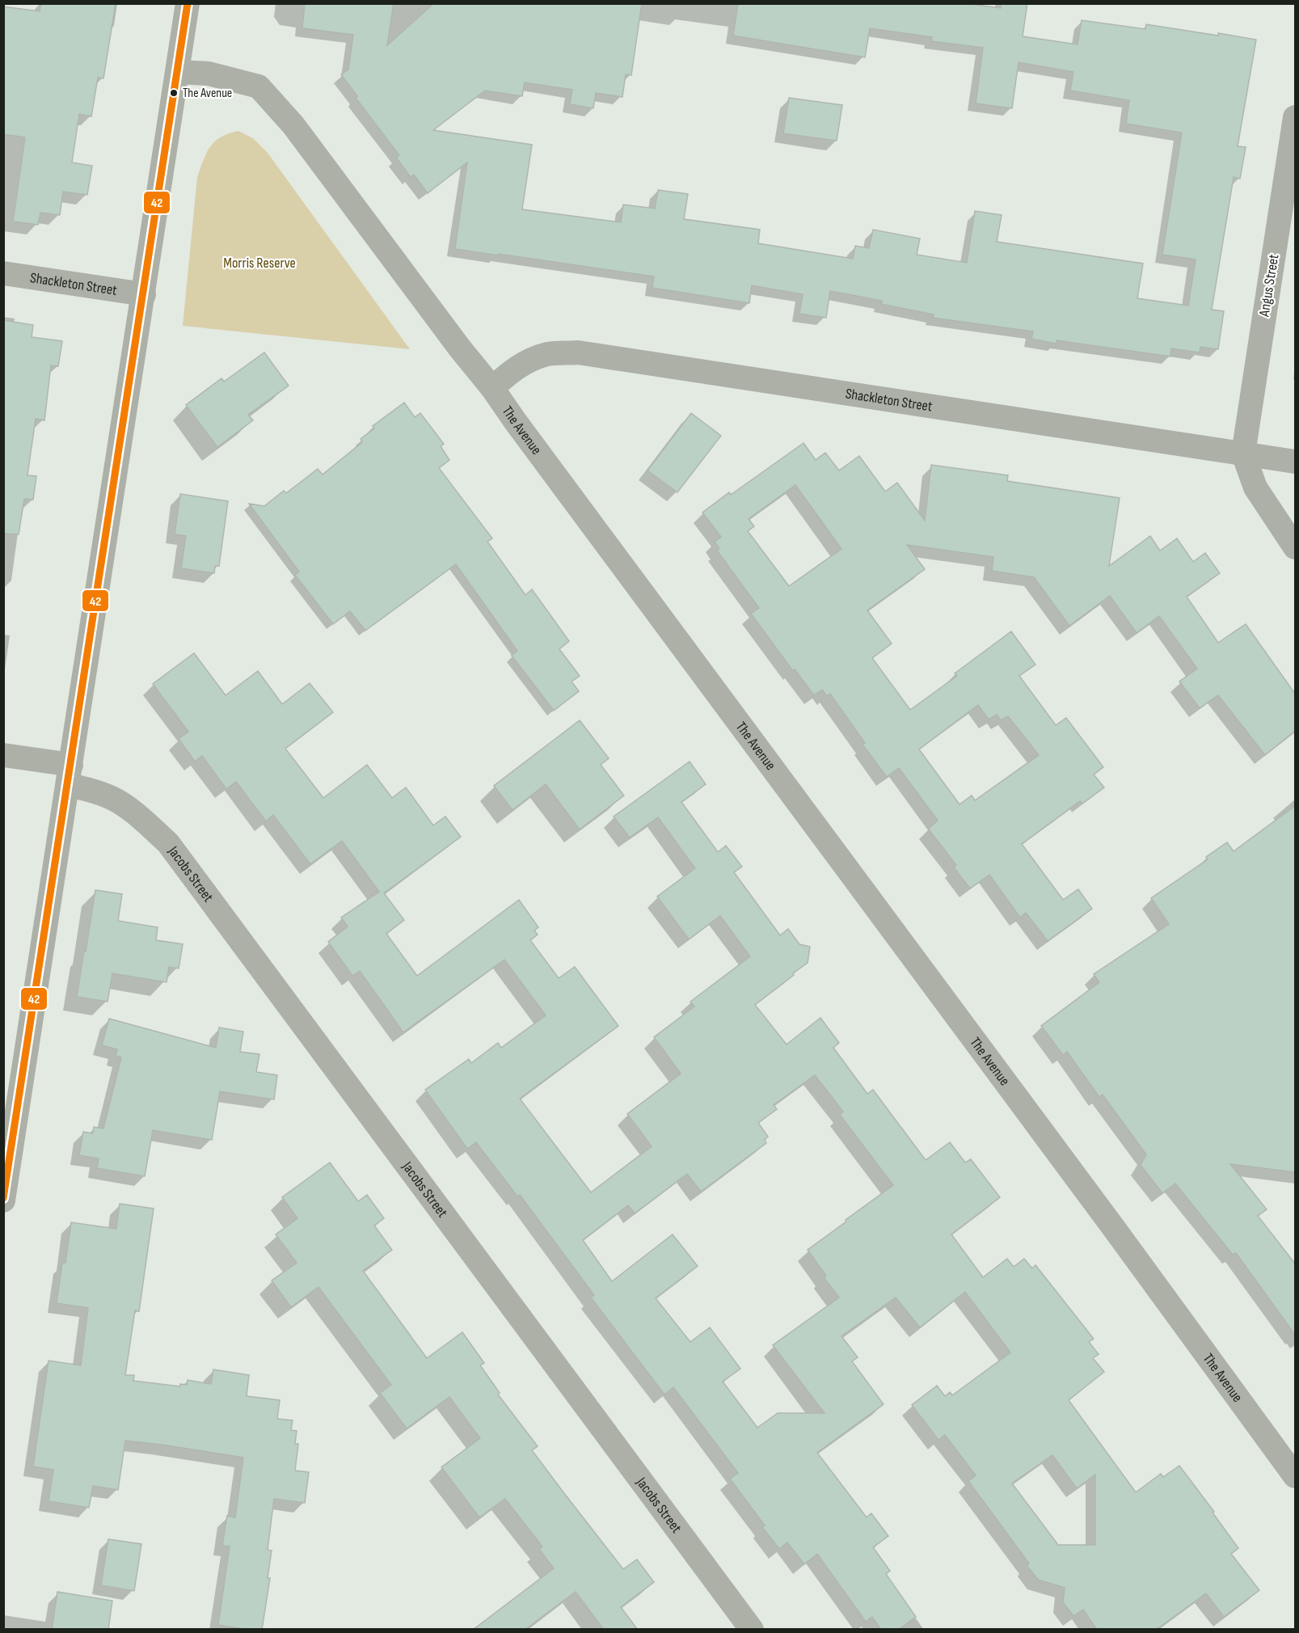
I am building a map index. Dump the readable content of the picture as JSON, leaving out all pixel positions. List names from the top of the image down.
{
  "streets": {
    "street": [
      "Shackleton Street",
      "Angus Street",
      "The Avenue",
      "Jacobs Street"
    ]
  },
  "crossings": [
    ["Shackleton Street", "Angus Street"],
    ["Shackleton Street", "The Avenue"]
  ],
  "parks": ["Morris Reserve"],
  "places": ["The Avenue"],
  "lines": ["transit line 42"]
}
